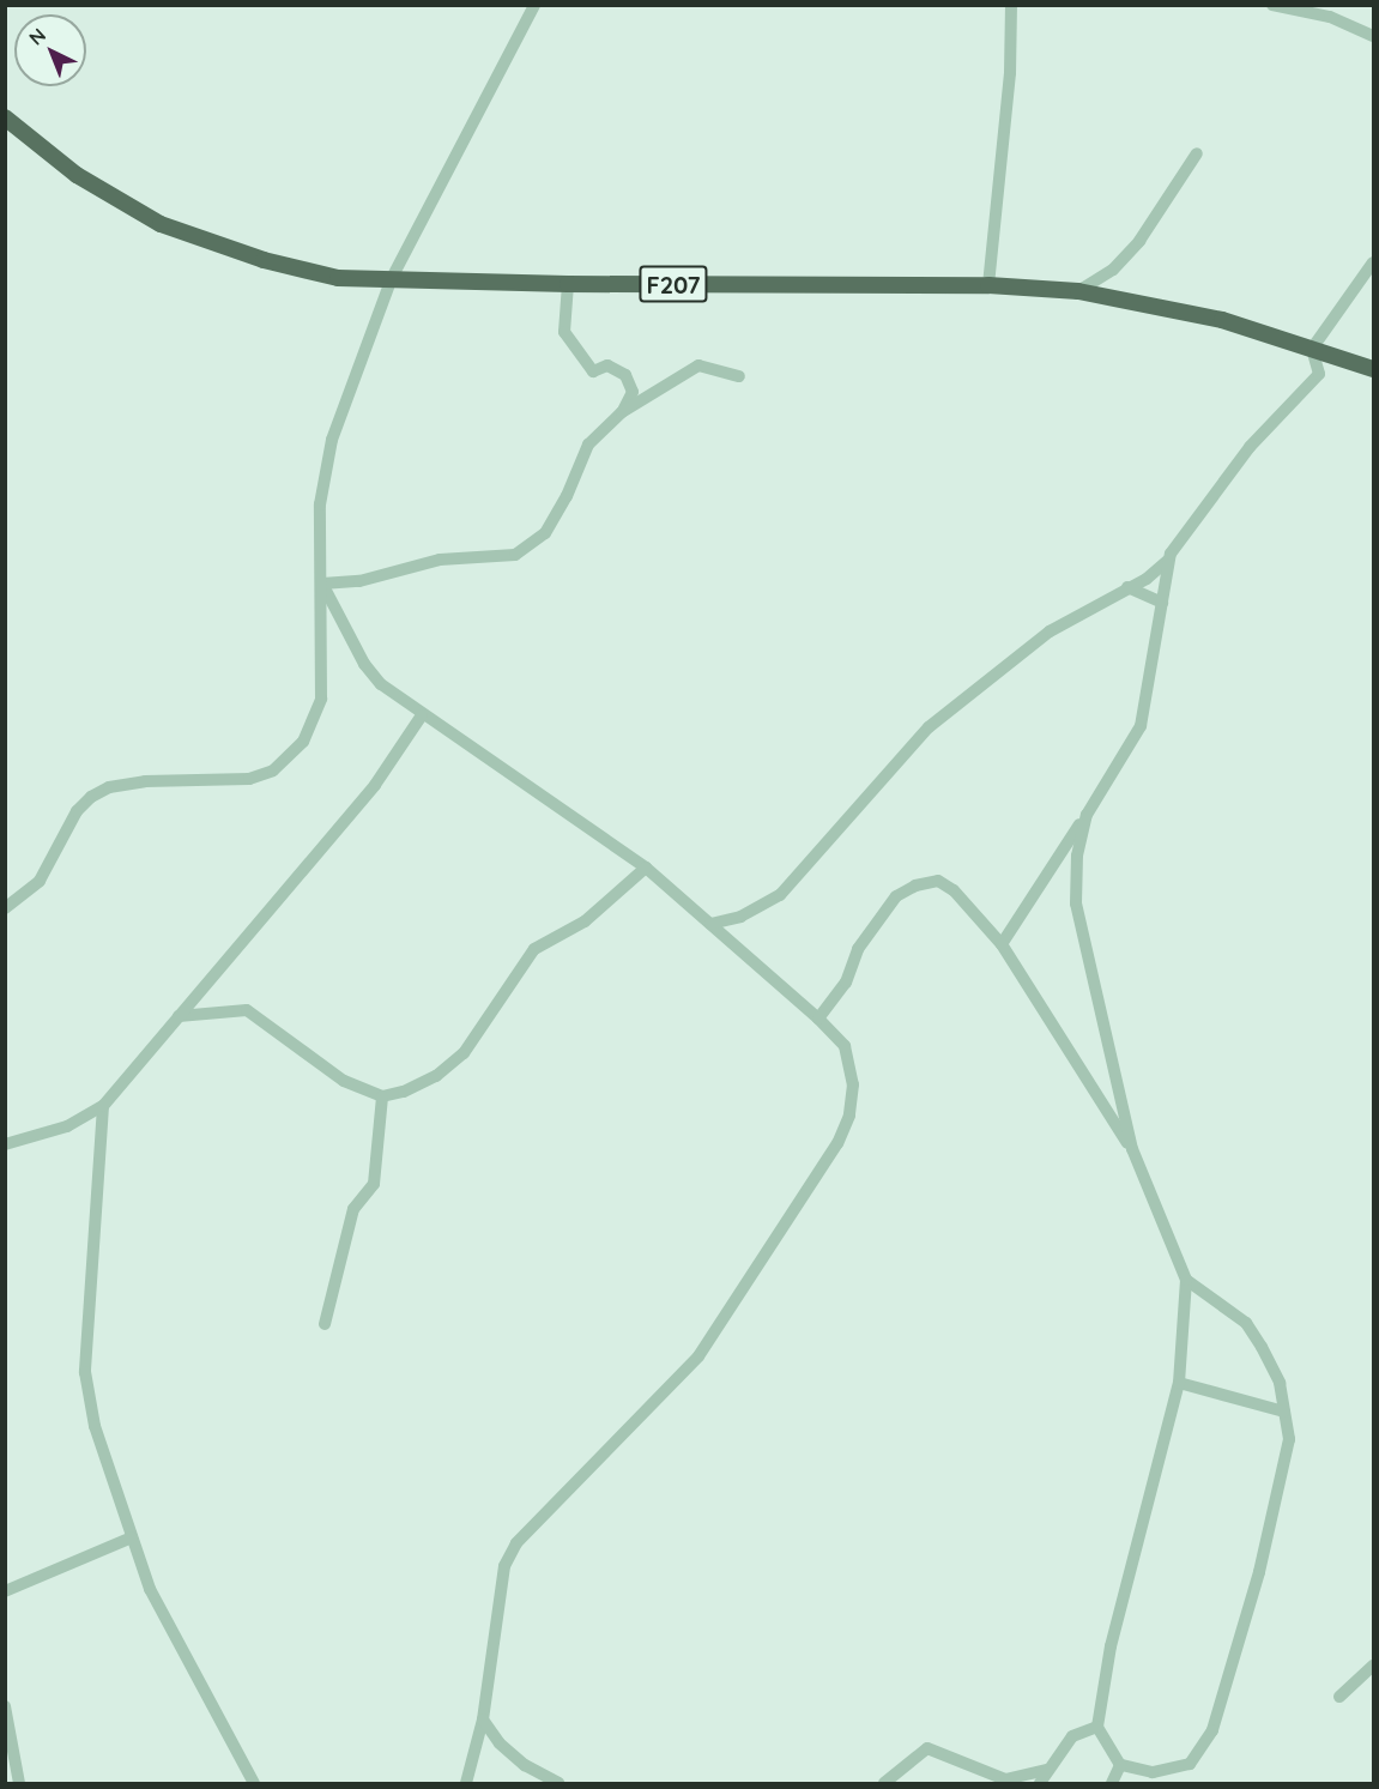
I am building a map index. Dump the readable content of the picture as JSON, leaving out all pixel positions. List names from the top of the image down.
{
  "streets": {
    "main road": ["F207"]
  },
  "north": "top left"
}
